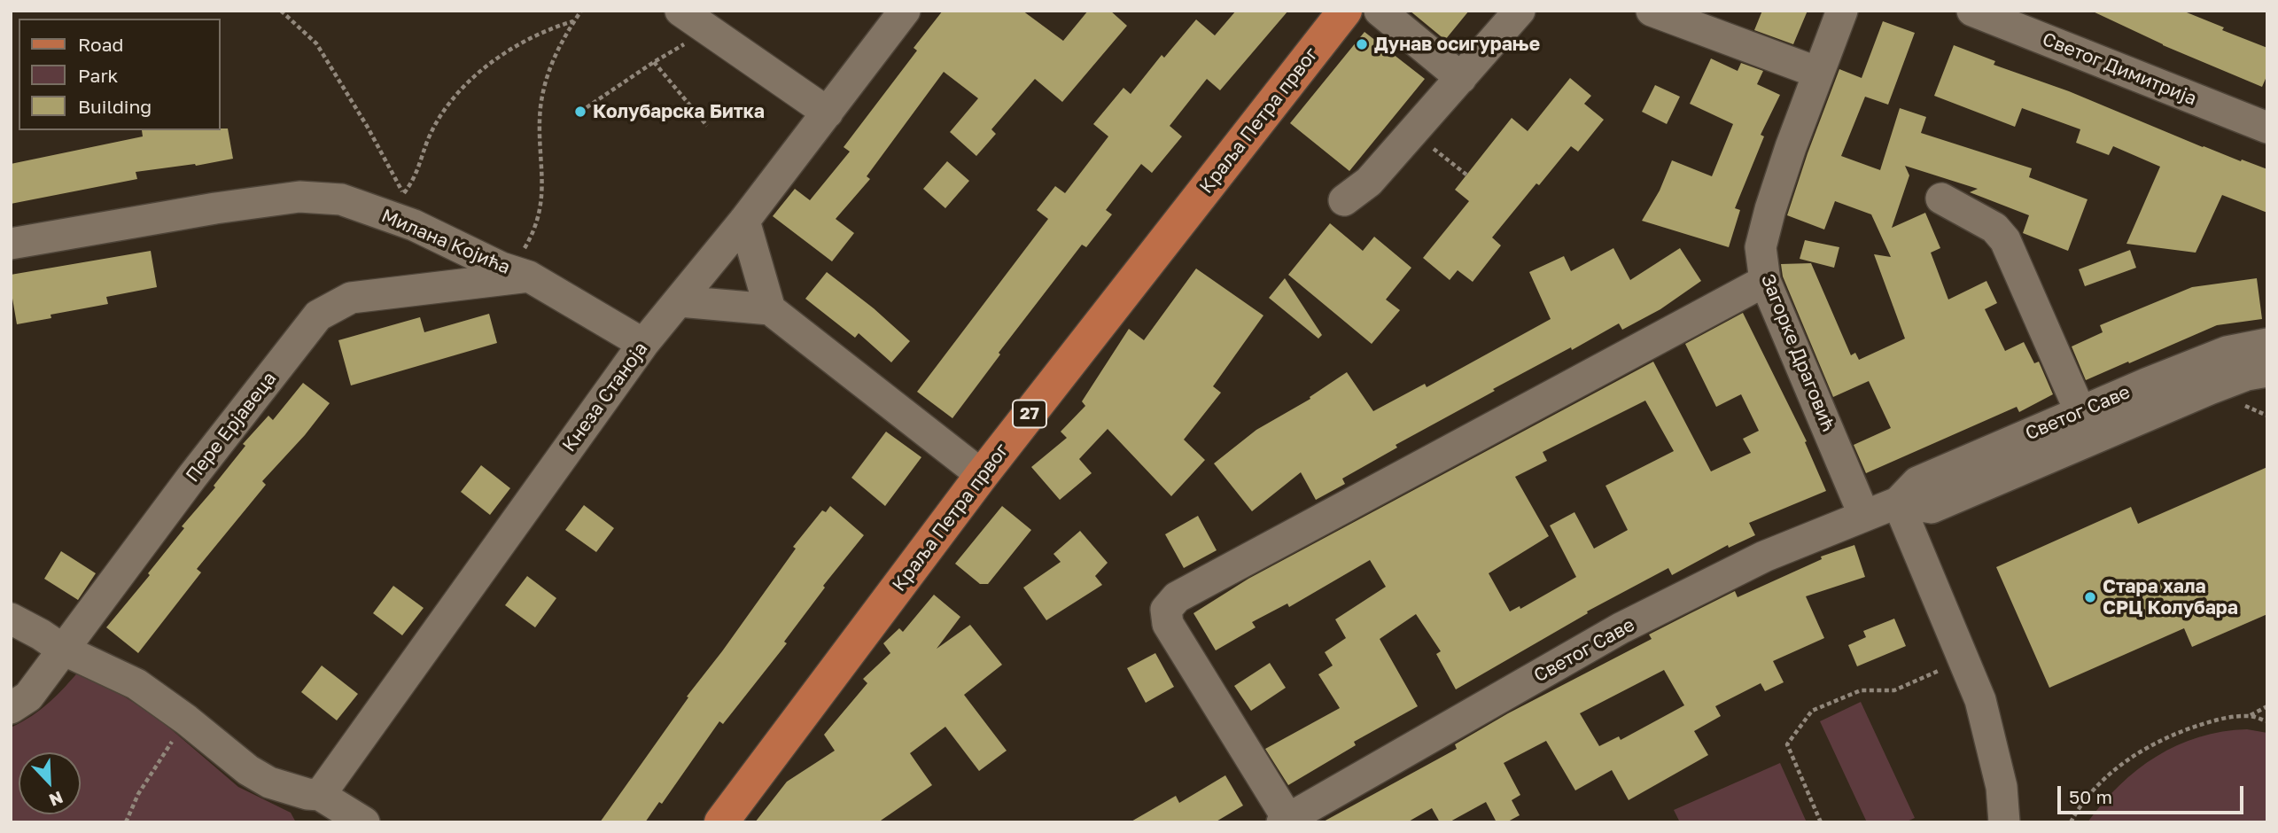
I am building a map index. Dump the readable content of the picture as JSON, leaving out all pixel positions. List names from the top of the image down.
{
  "streets": {
    "main road": ["Краља Петра првог", "27"],
    "street": [
      "Светог Димитрија",
      "Милана Којића",
      "Загорке Драговић",
      "Кнеза Станоја",
      "Светог Саве",
      "Пере Ерјавеца"
    ]
  },
  "crossings": [
    ["Милана Којића", "Кнеза Станоја"],
    ["Милана Којића", "Пере Ерјавеца"],
    ["Загорке Драговић", "Светог Саве"]
  ],
  "places": ["Дунав осигурање", "Колубарска Битка", "Стара хала СРЦ Колубара"],
  "legend": ["Road", "Park", "Building"],
  "scale_bar": "50 m",
  "north": "bottom right"
}
